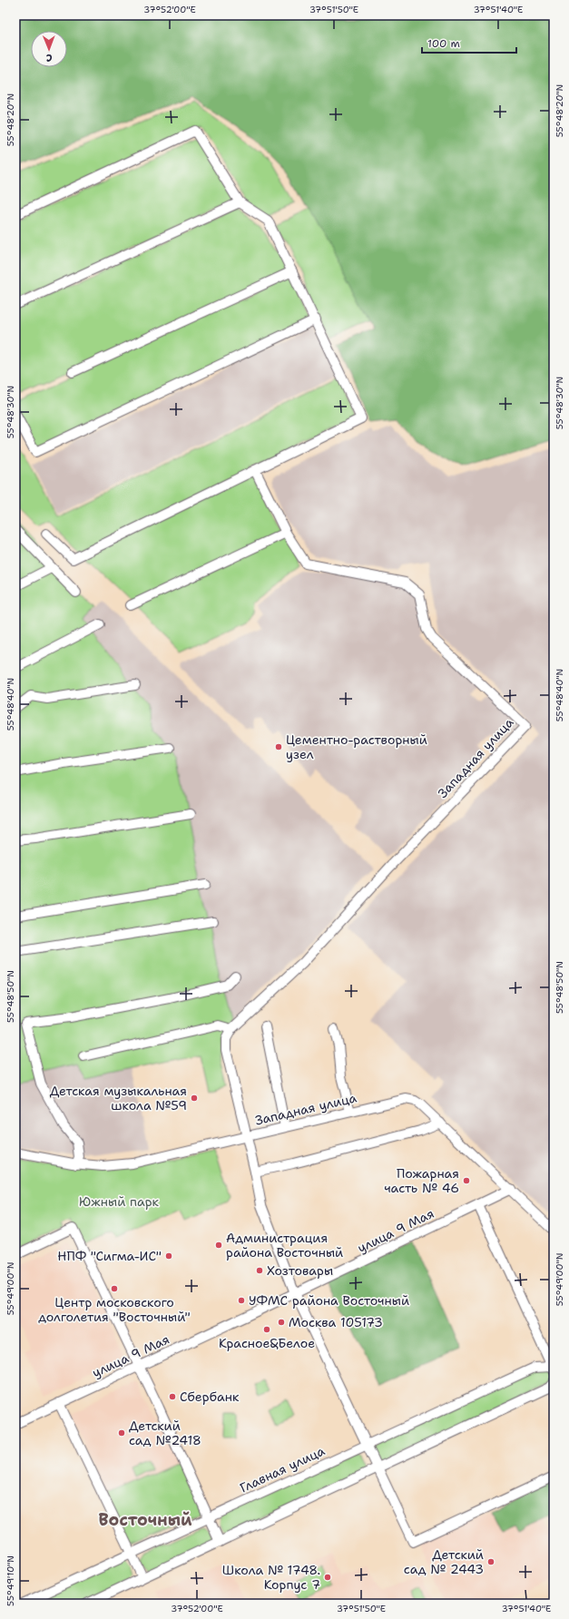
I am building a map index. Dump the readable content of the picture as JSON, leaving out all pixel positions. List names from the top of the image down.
{
  "streets": {
    "street": ["Западная улица", "улица 9 Мая", "Главная улица"]
  },
  "crossings": [
    ["Западная улица", "улица 9 Мая"]
  ],
  "districts": ["Восточный"],
  "parks": ["Южный парк"],
  "places": [
    "Цементно-растворный узел",
    "Детская музыкальная школа №59",
    "Пожарная часть № 46",
    "Администрация района Восточный",
    "НПФ \"Сигма-ИС\"",
    "Хозтовары",
    "Центр московского долголетия \"Восточный\"",
    "УФМС района Восточный",
    "Москва 105173",
    "Красное&Белое",
    "Сбербанк",
    "Детский сад №2418",
    "Детский сад № 2443",
    "Школа № 1748. Корпус 7"
  ],
  "scale_bar": "100 m",
  "north": "bottom",
  "coordinates": [
    "37°52'00\"E",
    "37°51'50\"E",
    "37°51'40\"E",
    "55°48'20\"N",
    "55°48'30\"N",
    "55°48'40\"N",
    "55°48'50\"N",
    "55°49'00\"N",
    "55°49'10\"N"
  ]
}
